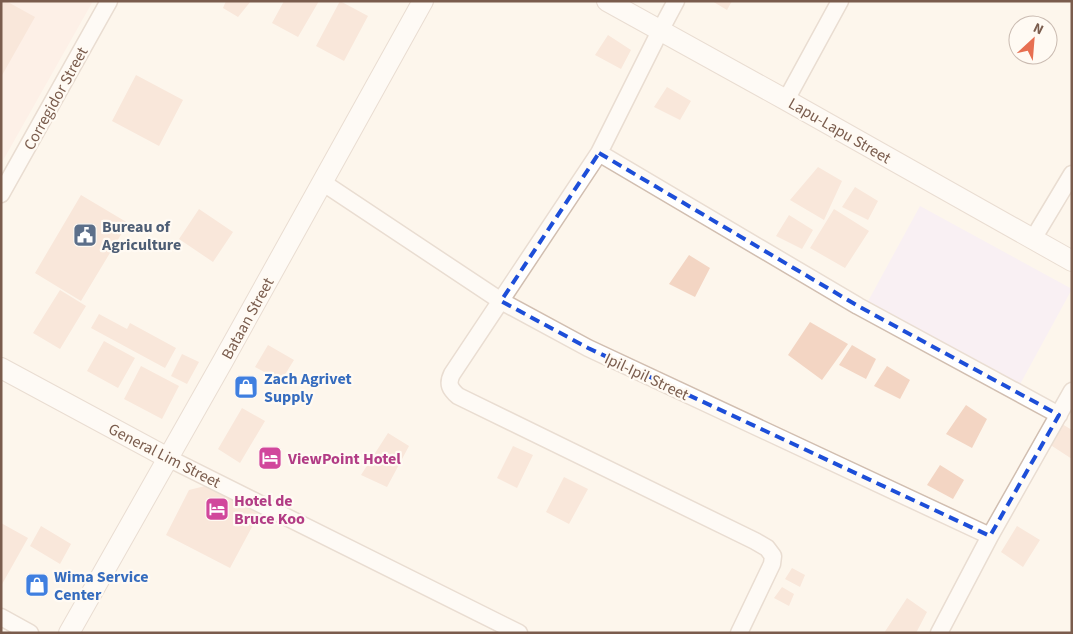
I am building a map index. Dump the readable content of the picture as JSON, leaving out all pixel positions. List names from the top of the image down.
{
  "streets": {
    "street": [
      "Corregidor Street",
      "Lapu-Lapu Street",
      "Bataan Street",
      "Ipil-Ipil Street",
      "General Lim Street"
    ]
  },
  "crossings": [
    ["Bataan Street", "Ipil-Ipil Street"],
    ["Bataan Street", "General Lim Street"]
  ],
  "places": {
    "public building": ["Bureau of Agriculture"],
    "shop": ["Zach Agrivet Supply", "Wima Service Center"],
    "hotel": ["ViewPoint Hotel", "Hotel de Bruce Koo"]
  },
  "north": "top right"
}
